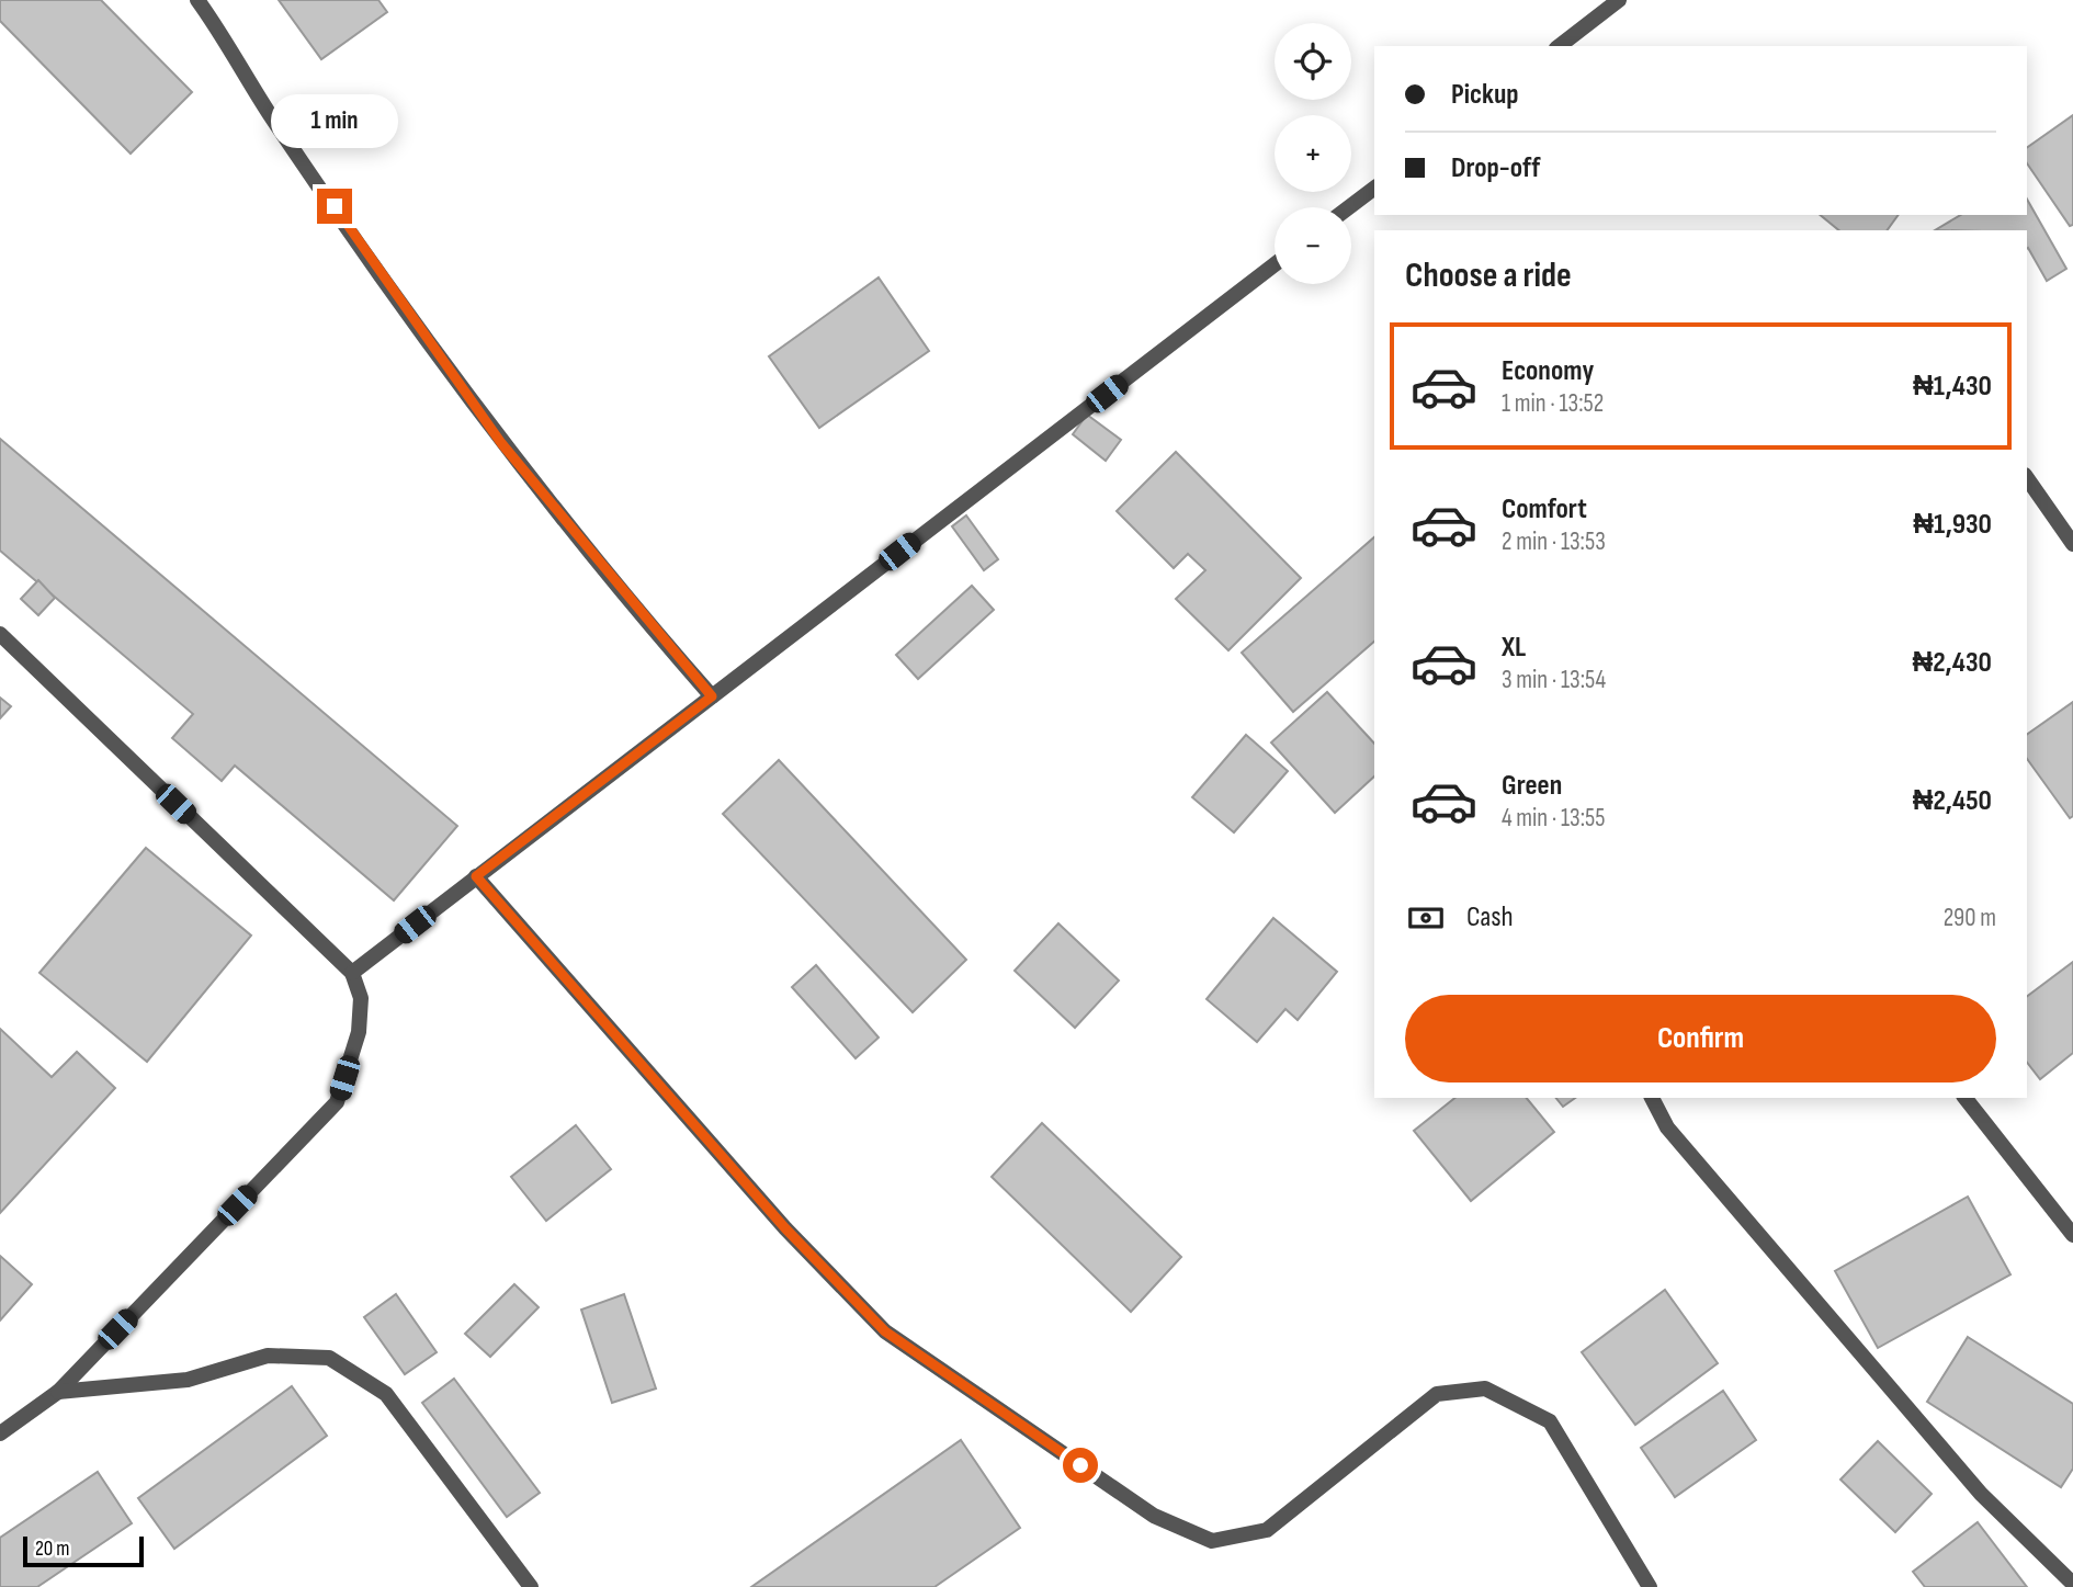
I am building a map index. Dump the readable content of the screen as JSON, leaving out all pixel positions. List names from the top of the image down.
{
  "scale_bar": "20 m",
  "page": {
    "map_buttons": ["+", "−"],
    "banner": ["Pickup", "Drop-off"],
    "bubble": "1 min",
    "heading": "Choose a ride",
    "list": [
      {
        "name": "Economy",
        "note": "1 min · 13:52",
        "value": "₦1,430"
      },
      {
        "name": "Comfort",
        "note": "2 min · 13:53",
        "value": "₦1,930"
      },
      {
        "name": "XL",
        "note": "3 min · 13:54",
        "value": "₦2,430"
      },
      {
        "name": "Green",
        "note": "4 min · 13:55",
        "value": "₦2,450"
      }
    ],
    "pay": ["Cash", "290 m"],
    "buttons": "Confirm",
    "scale": "20 m"
  }
}
